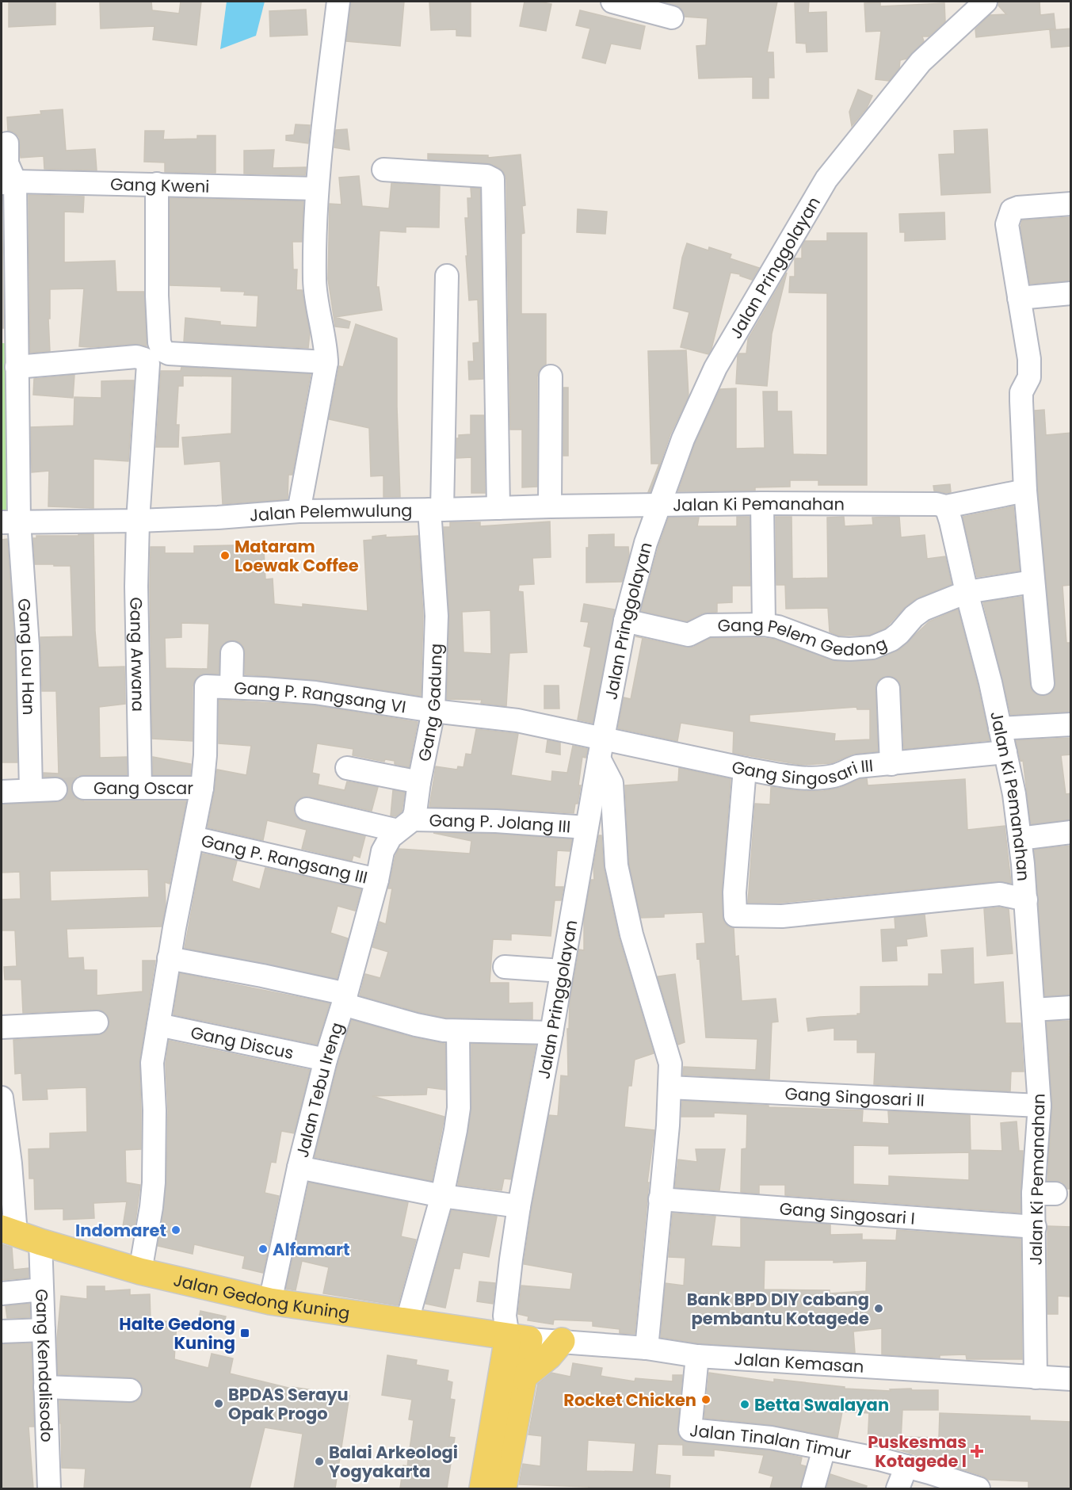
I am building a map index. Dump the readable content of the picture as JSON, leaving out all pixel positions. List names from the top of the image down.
{
  "streets": {
    "main road": ["Jalan Gedong Kuning"],
    "street": [
      "Gang Kweni",
      "Jalan Pringgolayan",
      "Jalan Ki Pemanahan",
      "Jalan Pelemwulung",
      "Gang Pelem Gedong",
      "Gang Arwana",
      "Gang Lou Han",
      "Gang P. Rangsang VI",
      "Gang Gadung",
      "Gang Singosari III",
      "Gang Oscar",
      "Gang P. Jolang III",
      "Gang P. Rangsang III",
      "Gang Discus",
      "Jalan Tebu Ireng",
      "Gang Singosari II",
      "Gang Singosari I",
      "Jalan Kemasan",
      "Gang Kendalisodo",
      "Jalan Tinalan Timur"
    ]
  },
  "crossings": [
    ["Gang Kweni", "Gang Lou Han"],
    ["Jalan Pringgolayan", "Jalan Ki Pemanahan"],
    ["Jalan Pringgolayan", "Jalan Pelemwulung"],
    ["Jalan Pringgolayan", "Gang Pelem Gedong"],
    ["Jalan Pringgolayan", "Gang P. Rangsang VI"],
    ["Jalan Pringgolayan", "Gang Singosari III"],
    ["Jalan Pringgolayan", "Gang P. Jolang III"],
    ["Jalan Pringgolayan", "Jalan Gedong Kuning"],
    ["Jalan Pringgolayan", "Jalan Kemasan"],
    ["Jalan Ki Pemanahan", "Jalan Pelemwulung"],
    ["Jalan Ki Pemanahan", "Gang Pelem Gedong"],
    ["Jalan Ki Pemanahan", "Gang Singosari III"],
    ["Jalan Ki Pemanahan", "Gang Singosari II"],
    ["Jalan Ki Pemanahan", "Gang Singosari I"],
    ["Jalan Ki Pemanahan", "Jalan Kemasan"],
    ["Jalan Pelemwulung", "Gang Arwana"],
    ["Jalan Pelemwulung", "Gang Lou Han"],
    ["Jalan Pelemwulung", "Gang Gadung"],
    ["Gang Arwana", "Gang Lou Han"],
    ["Gang Arwana", "Gang Oscar"],
    ["Gang P. Rangsang VI", "Gang Gadung"],
    ["Gang P. Rangsang VI", "Gang Singosari III"],
    ["Gang P. Rangsang VI", "Gang Oscar"],
    ["Gang Gadung", "Gang P. Jolang III"],
    ["Gang Gadung", "Gang P. Rangsang III"],
    ["Gang Gadung", "Jalan Tebu Ireng"],
    ["Gang P. Rangsang III", "Jalan Tebu Ireng"],
    ["Gang Discus", "Jalan Tebu Ireng"],
    ["Jalan Tebu Ireng", "Jalan Gedong Kuning"],
    ["Jalan Gedong Kuning", "Jalan Kemasan"],
    ["Jalan Gedong Kuning", "Gang Kendalisodo"],
    ["Jalan Kemasan", "Jalan Tinalan Timur"]
  ],
  "places": {
    "other": [
      "Mataram Loewak Coffee",
      "Indomaret",
      "Alfamart",
      "Bank BPD DIY cabang pembantu Kotagede",
      "Rocket Chicken",
      "BPDAS Serayu Opak Progo",
      "Betta Swalayan",
      "Balai Arkeologi Yogyakarta"
    ],
    "transit": ["Halte Gedong Kuning"],
    "health": ["Puskesmas Kotagede I"]
  }
}
